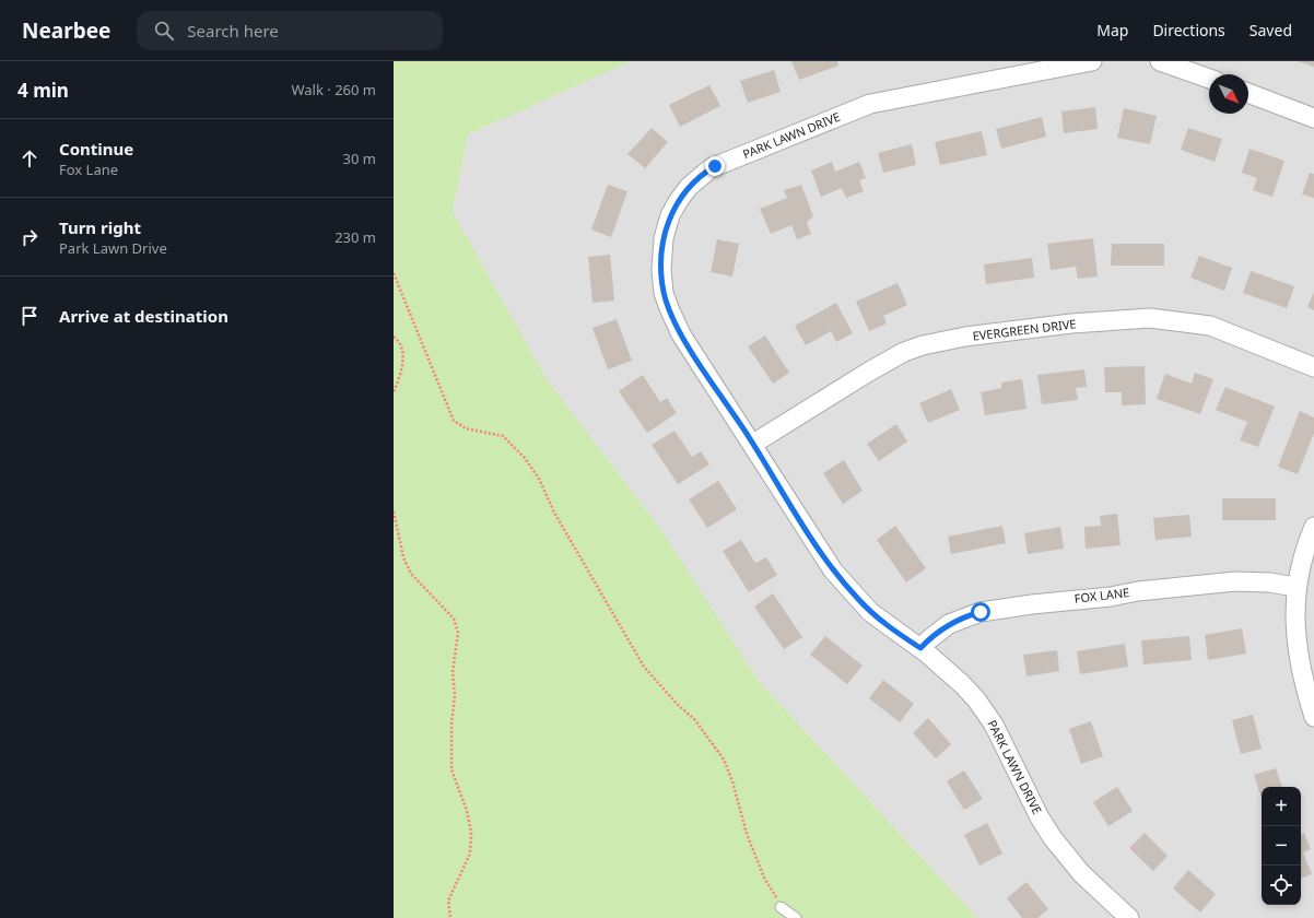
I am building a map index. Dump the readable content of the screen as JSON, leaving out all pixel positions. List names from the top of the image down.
{
  "streets": {
    "street": ["PARK LAWN DRIVE", "EVERGREEN DRIVE", "FOX LANE"]
  },
  "crossings": [
    ["PARK LAWN DRIVE", "EVERGREEN DRIVE"],
    ["PARK LAWN DRIVE", "FOX LANE"]
  ],
  "north": "bottom right",
  "page": {
    "header": "Nearbee",
    "search": "Search here",
    "nav": ["Map", "Directions", "Saved"],
    "heading": ["4 min", "Walk · 260 m"],
    "list": [
      ["Continue", "Fox Lane", "30 m"],
      ["Turn right", "Park Lawn Drive", "230 m"],
      "Arrive at destination"
    ],
    "map_buttons": ["+", "−"]
  }
}
